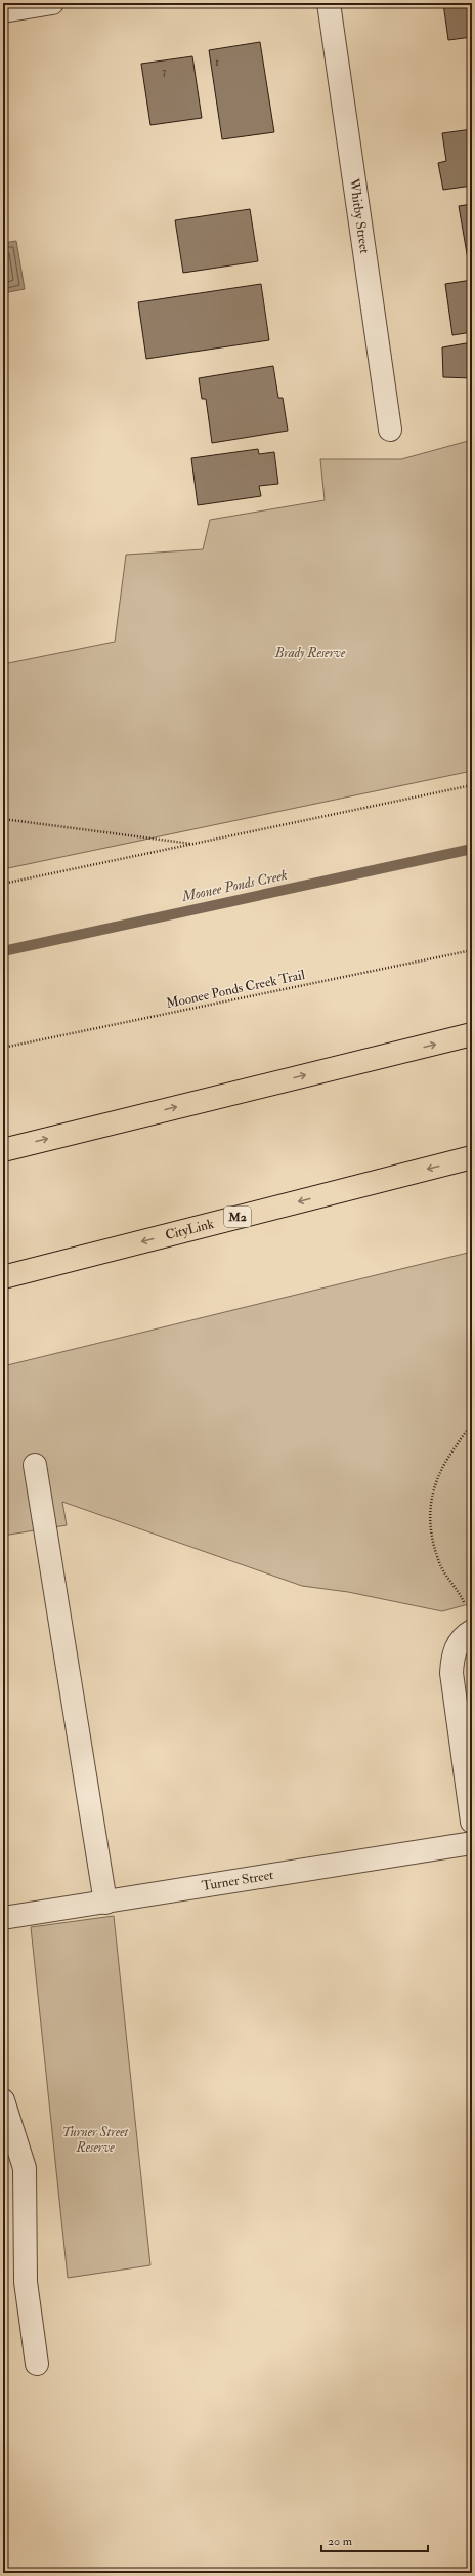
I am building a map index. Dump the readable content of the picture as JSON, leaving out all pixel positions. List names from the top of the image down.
{
  "streets": {
    "highway": ["M2", "CityLink"],
    "street": ["Whitby Street", "Turner Street"],
    "path": ["Moonee Ponds Creek Trail"]
  },
  "water": ["Moonee Ponds Creek"],
  "parks": ["Brady Reserve", "Turner Street Reserve"],
  "house_numbers": ["1", "3"],
  "scale_bar": "20 m"
}
